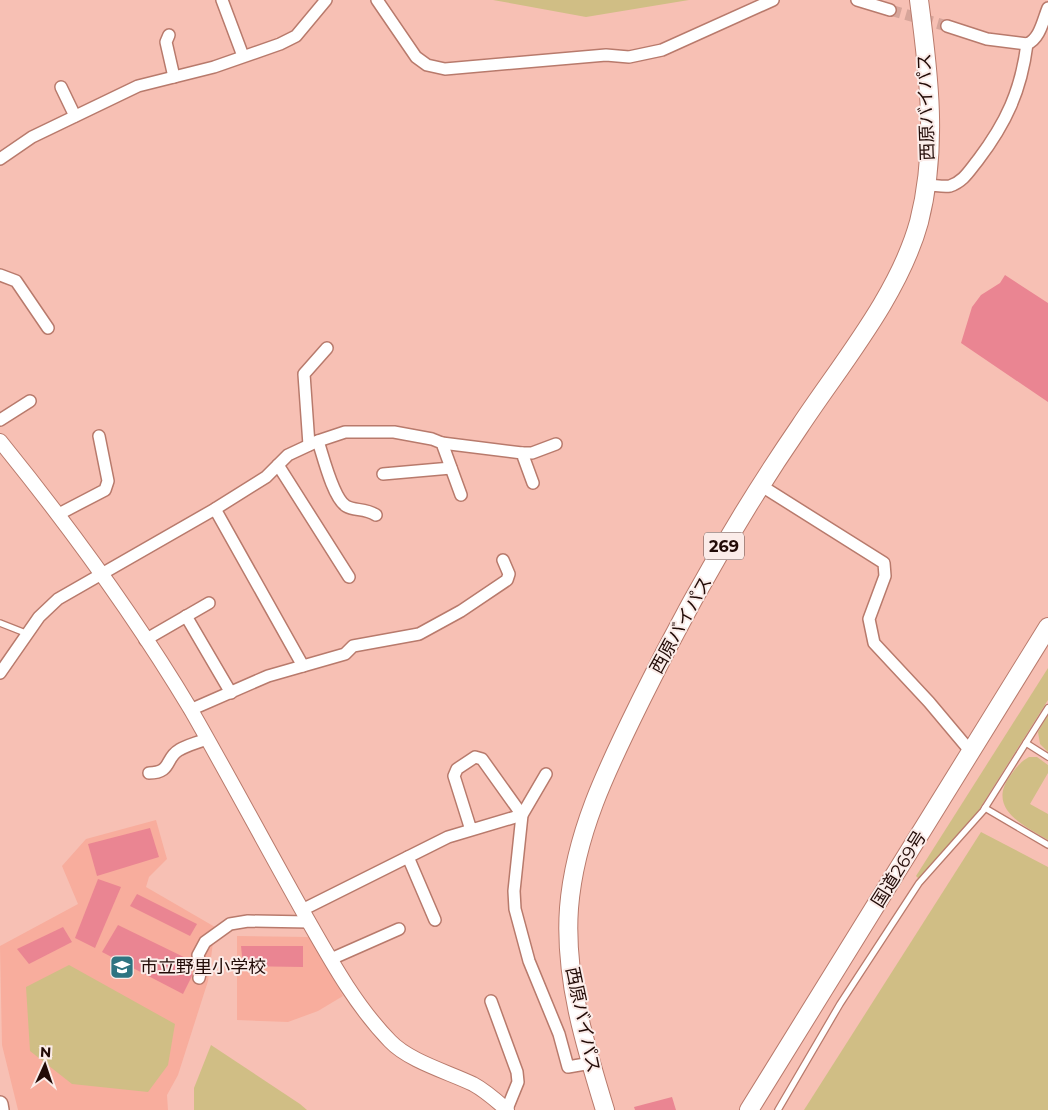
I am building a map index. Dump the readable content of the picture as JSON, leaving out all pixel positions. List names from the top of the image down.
{
  "streets": {
    "highway": ["西原バイパス", "269", "国道269号"]
  },
  "places": {
    "school or university": ["市立野里小学校"]
  },
  "north": "top"
}
